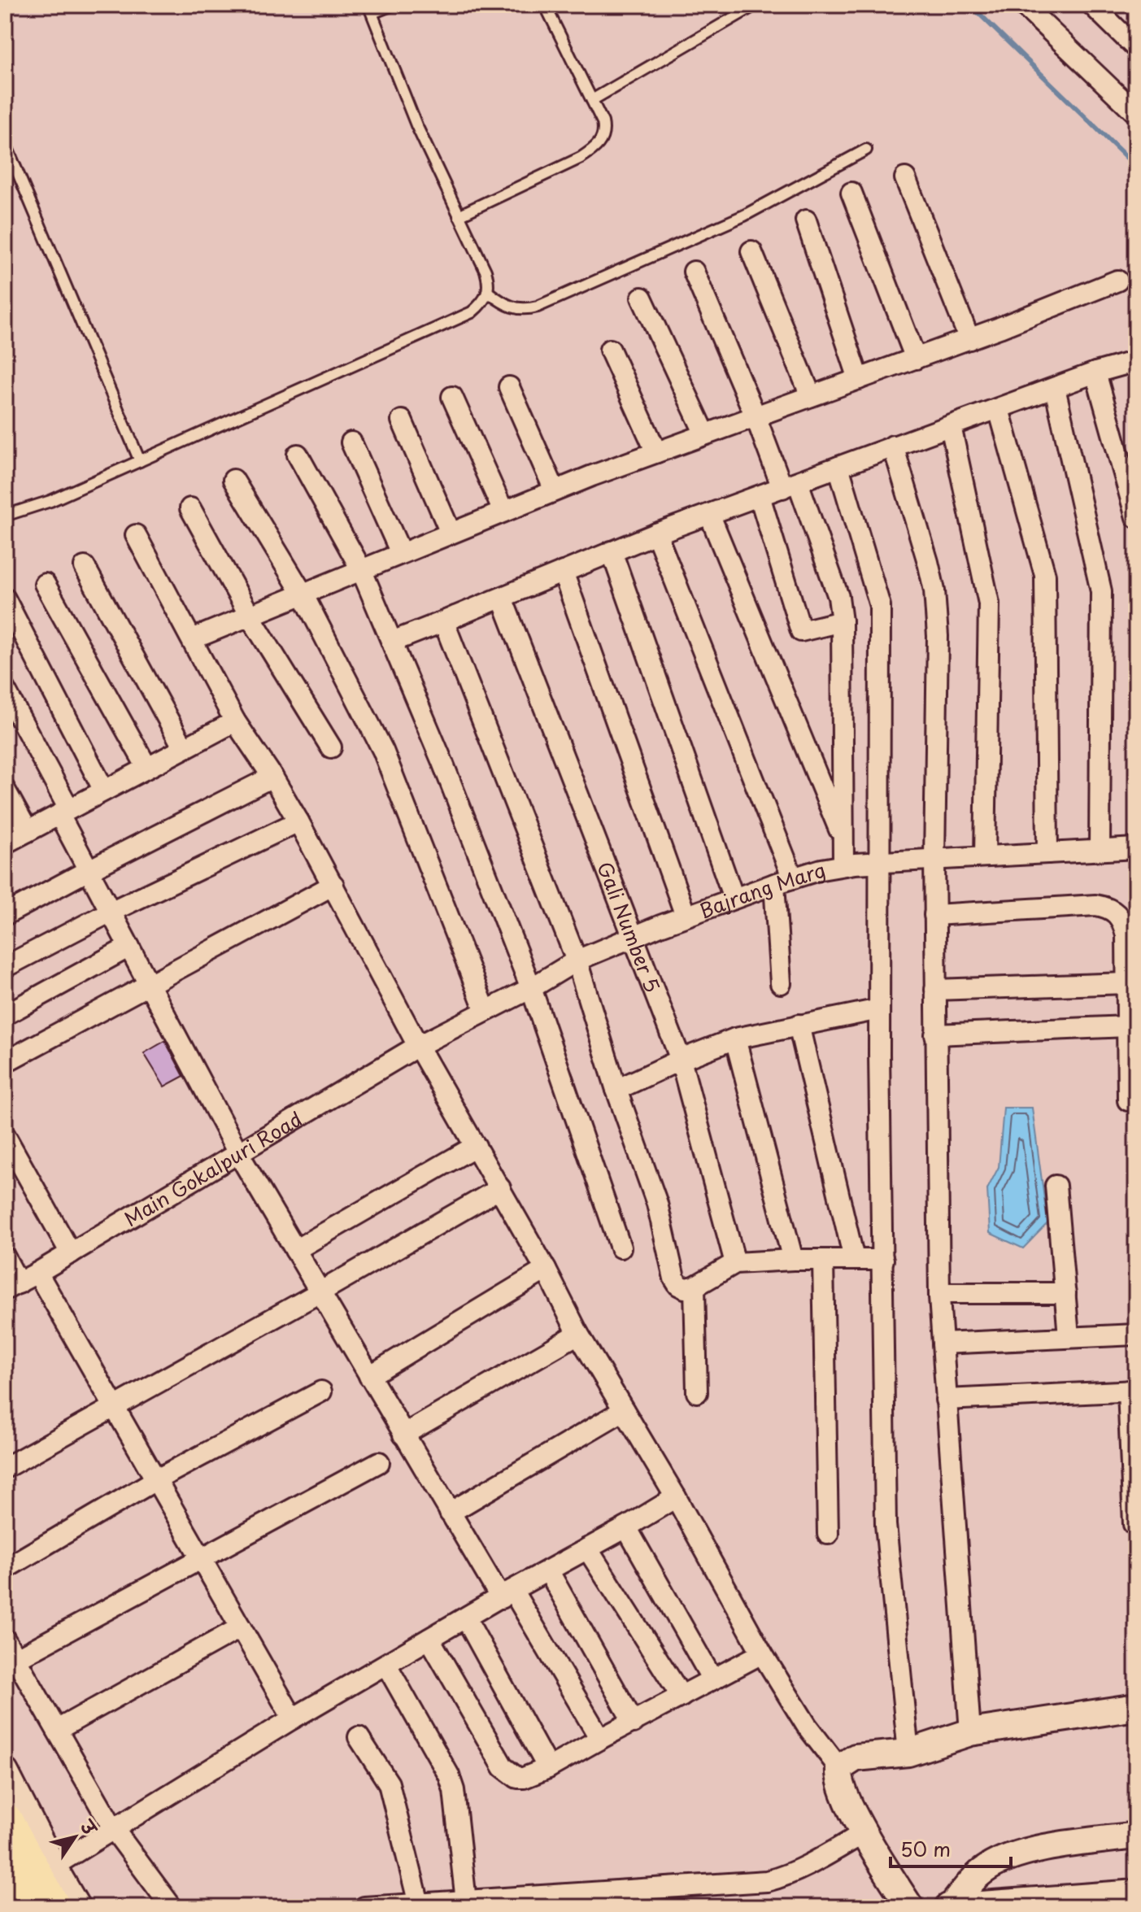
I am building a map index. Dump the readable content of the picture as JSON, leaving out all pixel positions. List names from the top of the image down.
{
  "streets": {
    "street": ["Bajrang Marg", "Gali Number 5", "Main Gokalpuri Road"]
  },
  "crossings": [
    ["Bajrang Marg", "Gali Number 5"],
    ["Bajrang Marg", "Main Gokalpuri Road"]
  ],
  "scale_bar": "50 m",
  "north": "top right"
}
